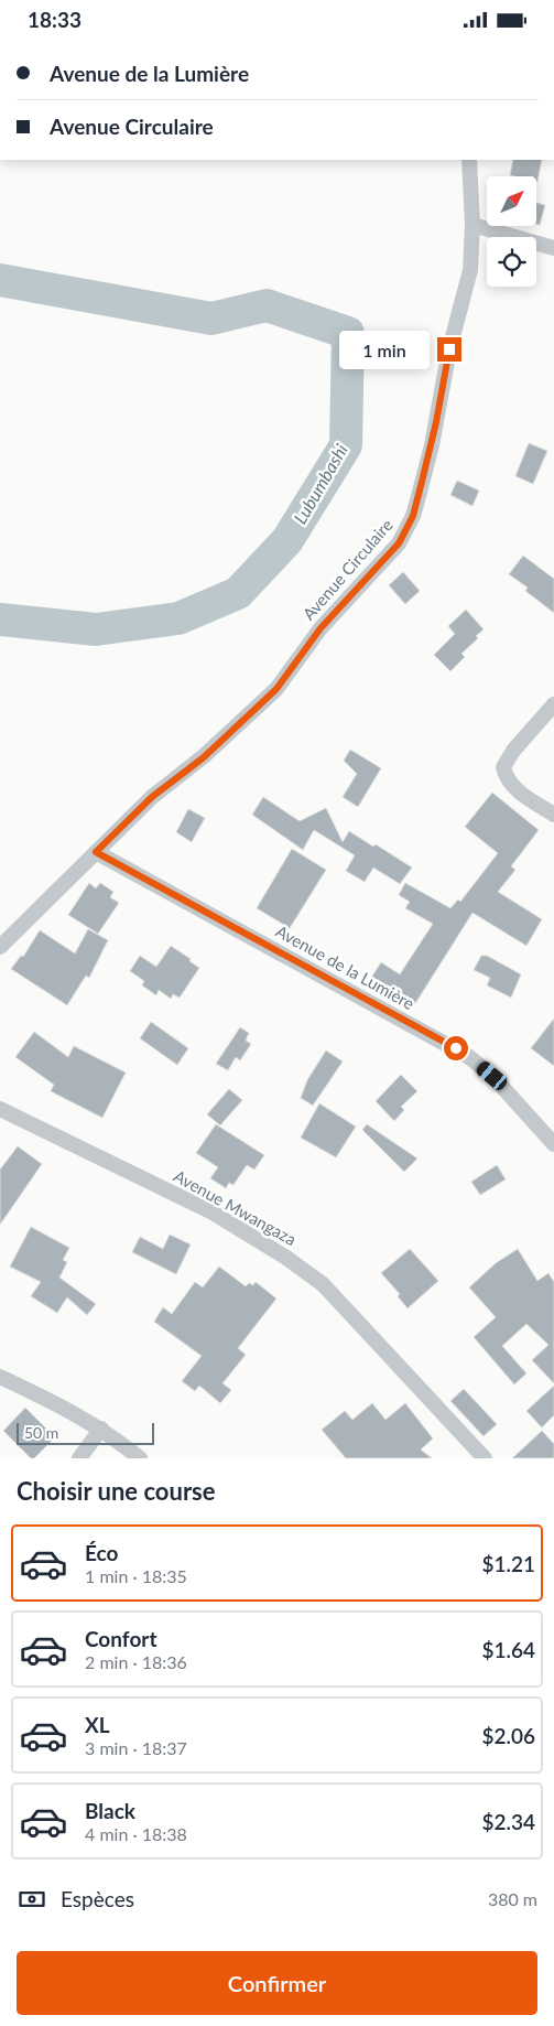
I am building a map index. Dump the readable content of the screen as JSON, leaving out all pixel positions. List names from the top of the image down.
{
  "streets": {
    "street": ["Avenue Circulaire", "Avenue de la Lumière", "Avenue Mwangaza"]
  },
  "crossings": [
    ["Avenue Circulaire", "Avenue de la Lumière"]
  ],
  "water": ["Lubumbashi"],
  "scale_bar": "50 m",
  "north": "top right",
  "page": {
    "status": "18:33",
    "banner": ["Avenue de la Lumière", "Avenue Circulaire"],
    "bubble": "1 min",
    "scale": "50 m",
    "heading": "Choisir une course",
    "list": [
      {
        "name": "Éco",
        "note": "1 min · 18:35",
        "value": "$1.21"
      },
      {
        "name": "Confort",
        "note": "2 min · 18:36",
        "value": "$1.64"
      },
      {
        "name": "XL",
        "note": "3 min · 18:37",
        "value": "$2.06"
      },
      {
        "name": "Black",
        "note": "4 min · 18:38",
        "value": "$2.34"
      }
    ],
    "pay": ["Espèces", "380 m"],
    "buttons": "Confirmer"
  }
}
